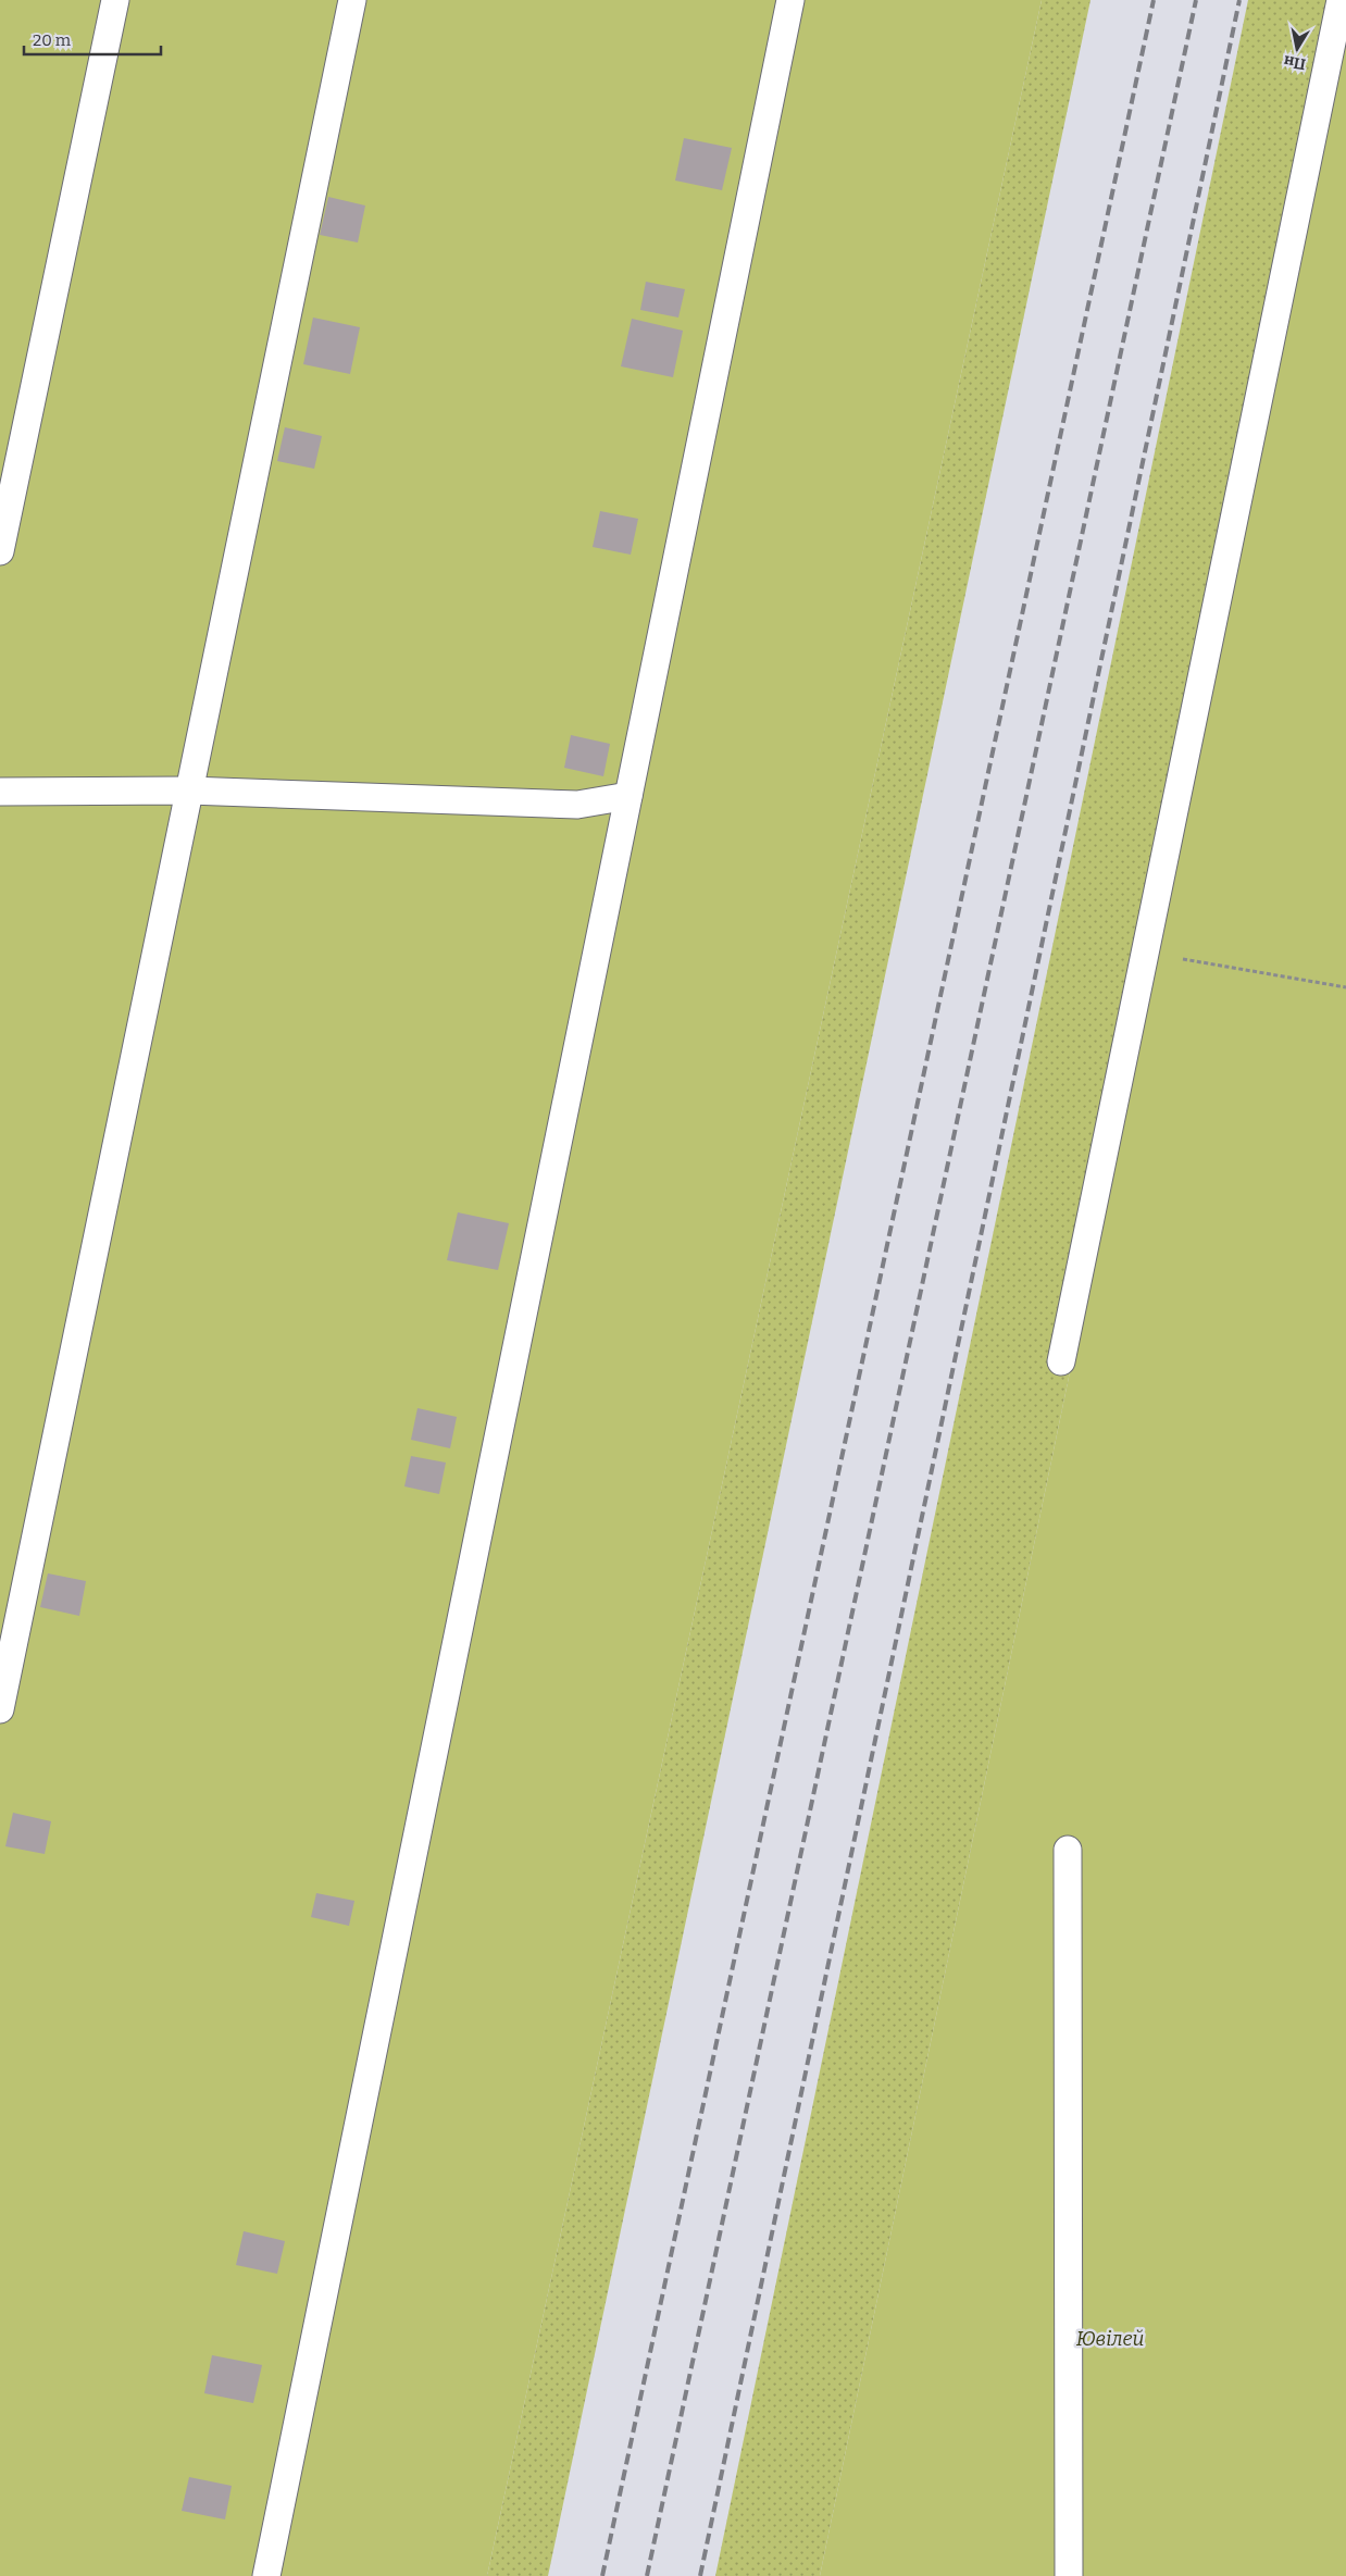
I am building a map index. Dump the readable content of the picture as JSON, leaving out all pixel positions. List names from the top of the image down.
{
  "parks": ["Ювілей"],
  "scale_bar": "20 m",
  "north": "bottom"
}
